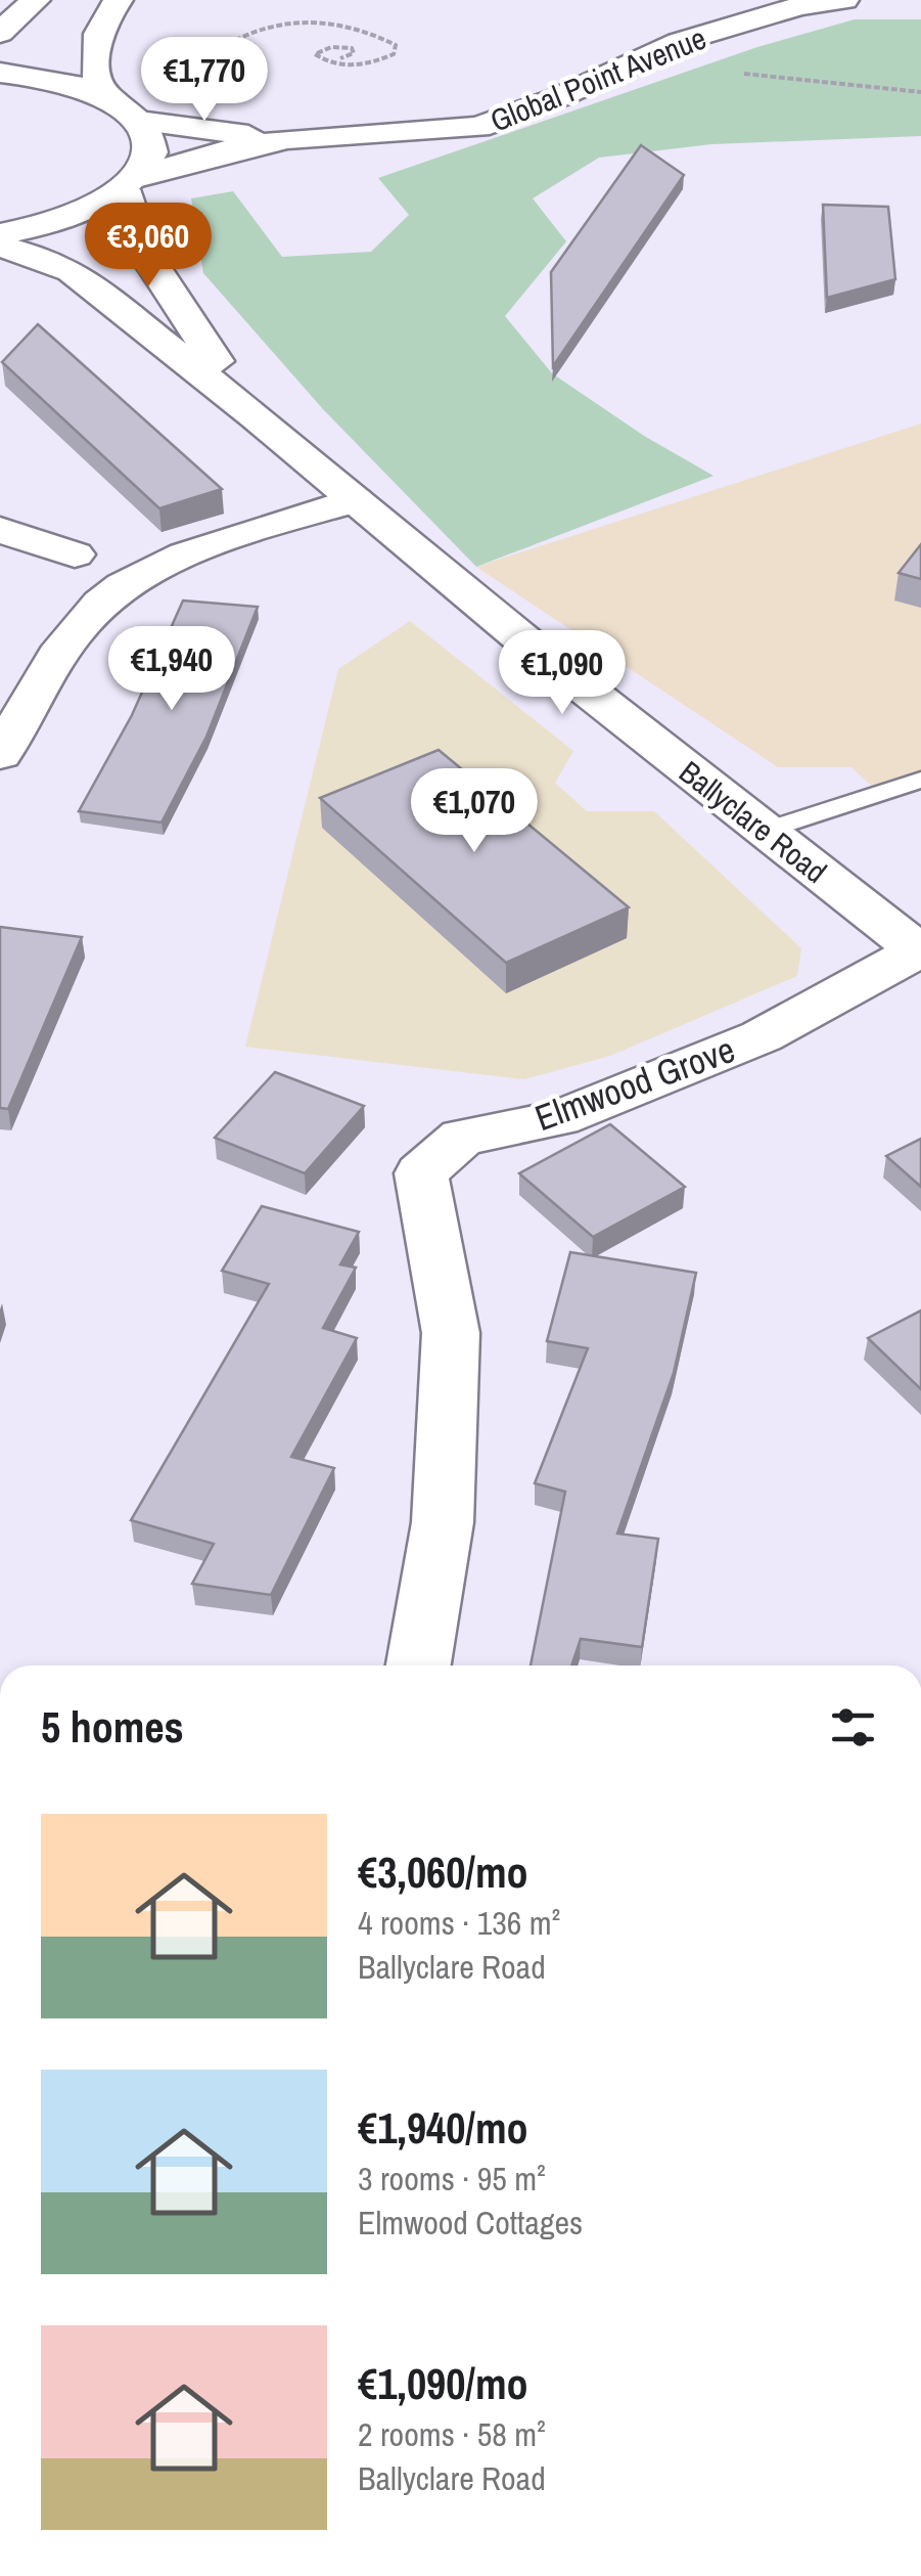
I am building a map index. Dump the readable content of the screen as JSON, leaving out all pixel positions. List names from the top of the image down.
{
  "streets": {
    "main road": ["Global Point Avenue", "Ballyclare Road", "Elmwood Grove"]
  },
  "crossings": [
    ["Global Point Avenue", "Ballyclare Road"],
    ["Ballyclare Road", "Elmwood Grove"]
  ],
  "page": {
    "price": [
      "€1,770",
      "€3,060",
      "€1,940",
      "€1,090",
      "€1,070"
    ],
    "heading": "5 homes",
    "list": [
      {
        "name": "€3,060/mo",
        "note": "4 rooms · 136 m² · Ballyclare Road"
      },
      {
        "name": "€1,940/mo",
        "note": "3 rooms · 95 m² · Elmwood Cottages"
      },
      {
        "name": "€1,090/mo",
        "note": "2 rooms · 58 m² · Ballyclare Road"
      }
    ]
  }
}
